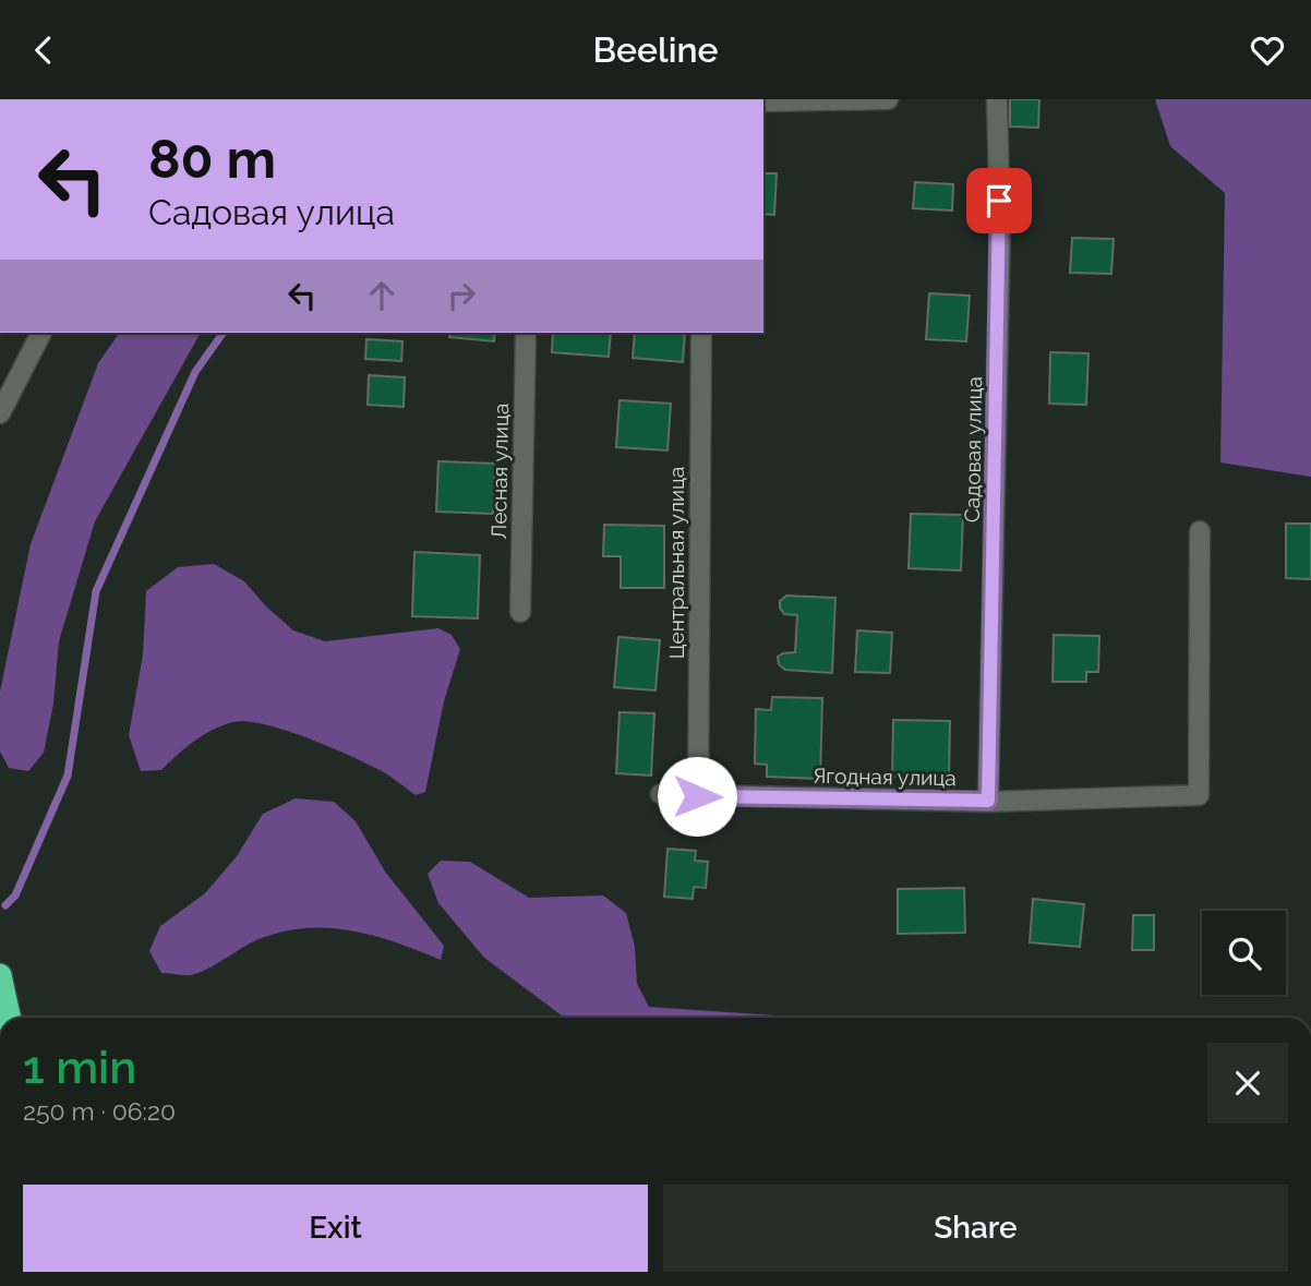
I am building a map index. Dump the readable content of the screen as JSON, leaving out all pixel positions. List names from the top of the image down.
{
  "streets": {
    "street": [
      "Садовая улица",
      "Лесная улица",
      "Центральная улица",
      "Ягодная улица"
    ]
  },
  "crossings": [
    ["Садовая улица", "Ягодная улица"],
    ["Центральная улица", "Ягодная улица"]
  ],
  "page": {
    "header": "Beeline",
    "turn": ["80 m", "Садовая улица"],
    "heading": ["1 min", "250 m · 06:20"],
    "buttons": ["Exit", "Share"]
  }
}
